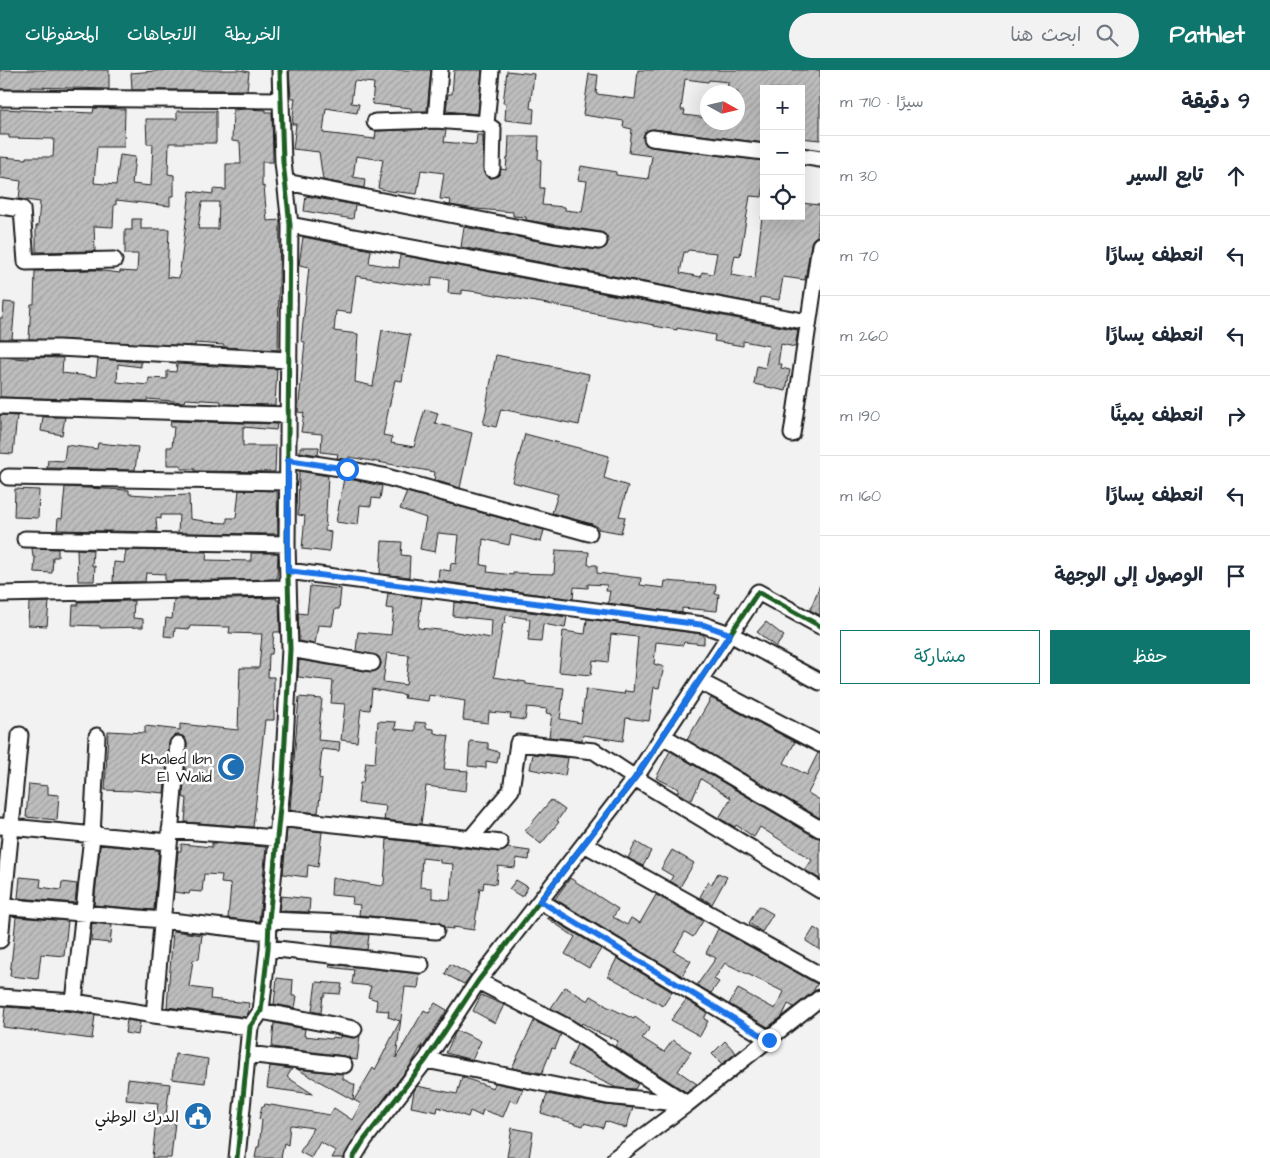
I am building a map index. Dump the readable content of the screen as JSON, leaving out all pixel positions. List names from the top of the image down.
{
  "places": {
    "mosque": ["Khaled Ibn El Walid"],
    "public building": ["الدرك الوطني"]
  },
  "north": "right",
  "page": {
    "header": "Pathlet",
    "search": "ابحث هنا",
    "nav": ["الخريطة", "الاتجاهات", "المحفوظات"],
    "heading": ["9 دقيقة", "سيرًا · 710 m"],
    "map_buttons": ["+", "−"],
    "list": [
      ["تابع السير", "30 m"],
      ["انعطف يسارًا", "70 m"],
      ["انعطف يسارًا", "260 m"],
      ["انعطف يمينًا", "190 m"],
      ["انعطف يسارًا", "160 m"],
      "الوصول إلى الوجهة"
    ],
    "buttons": ["حفظ", "مشاركة"]
  }
}
